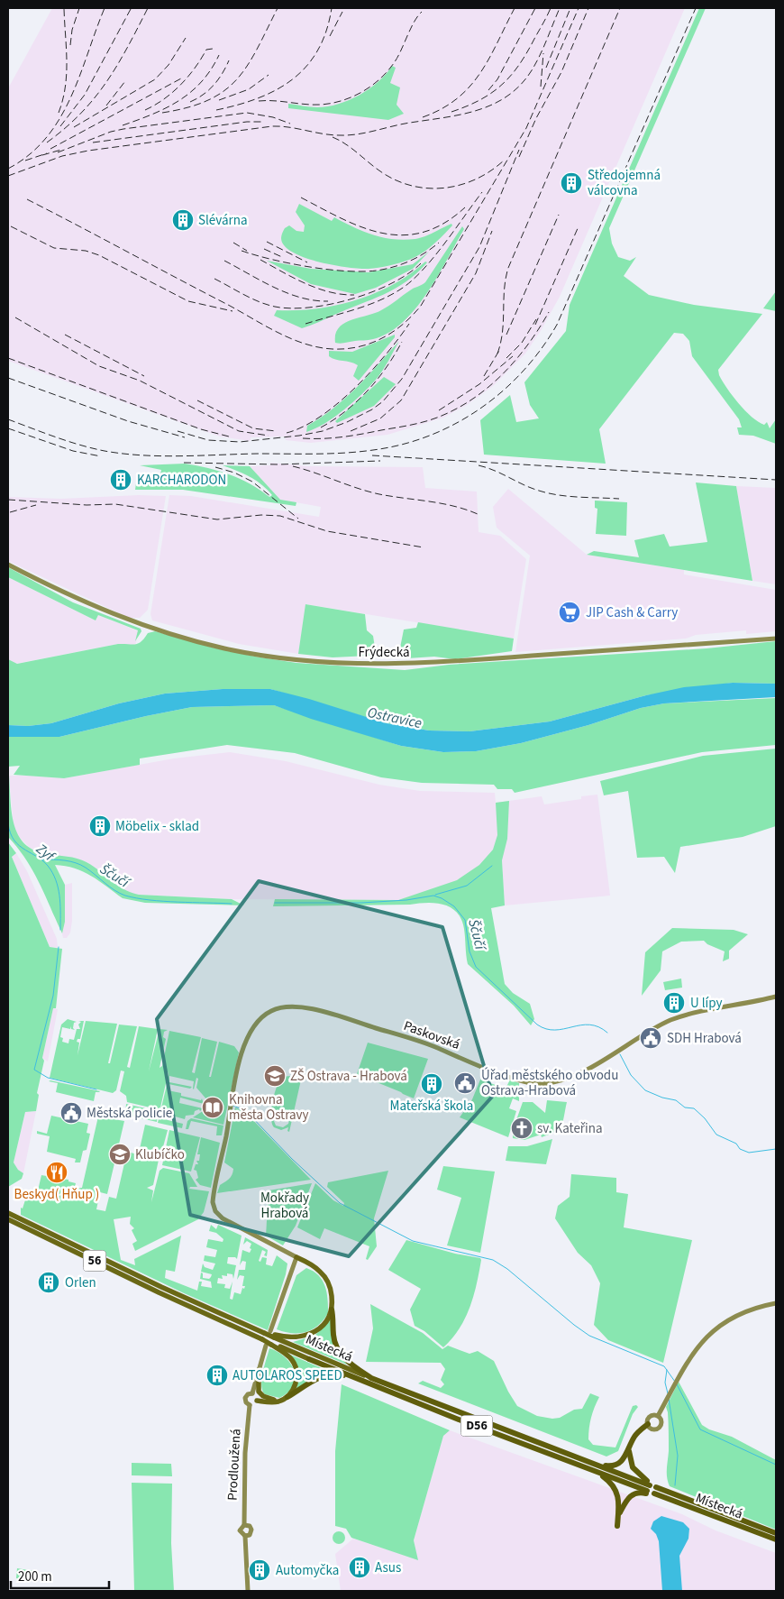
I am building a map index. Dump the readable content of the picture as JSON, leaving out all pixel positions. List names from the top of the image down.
{
  "streets": {
    "highway": ["56", "Místecká", "D56"],
    "main road": ["Frýdecká", "Paskovská", "Prodloužená"]
  },
  "water": ["Ostravice", "Zyf", "Ščučí"],
  "parks": ["Mokřady Hrabová"],
  "places": {
    "building": [
      "Středojemná válcovna",
      "Slévárna",
      "KARCHARODON",
      "Möbelix - sklad",
      "U lípy",
      "Mateřská škola",
      "Orlen",
      "AUTOLAROS SPEED",
      "Asus",
      "Automyčka"
    ],
    "supermarket": ["JIP Cash & Carry"],
    "public building": ["SDH Hrabová", "Úřad městského obvodu Ostrava-Hrabová", "Městská policie"],
    "school or university": ["ZŠ Ostrava - Hrabová", "Klubíčko"],
    "library": ["Knihovna města Ostravy"],
    "church": ["sv. Kateřina"],
    "restaurant": ["Beskyd( Hňup )"]
  },
  "scale_bar": "200 m"
}
